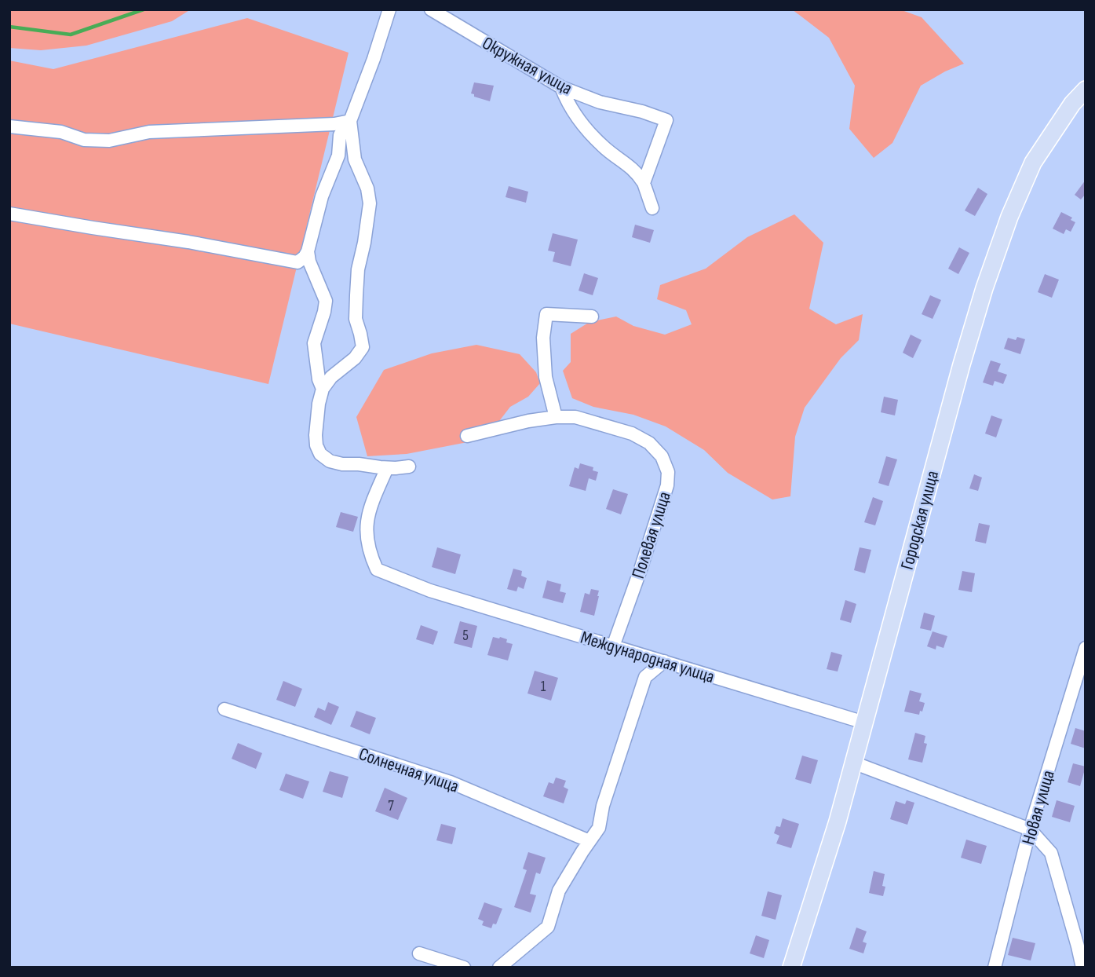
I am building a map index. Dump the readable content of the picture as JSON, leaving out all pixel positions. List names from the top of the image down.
{
  "streets": {
    "main road": ["Городская улица"],
    "street": [
      "Окружная улица",
      "Полевая улица",
      "Международная улица",
      "Солнечная улица",
      "Новая улица"
    ]
  },
  "crossings": [
    ["Городская улица", "Международная улица"],
    ["Полевая улица", "Международная улица"]
  ],
  "house_numbers": ["5", "1", "7"]
}
